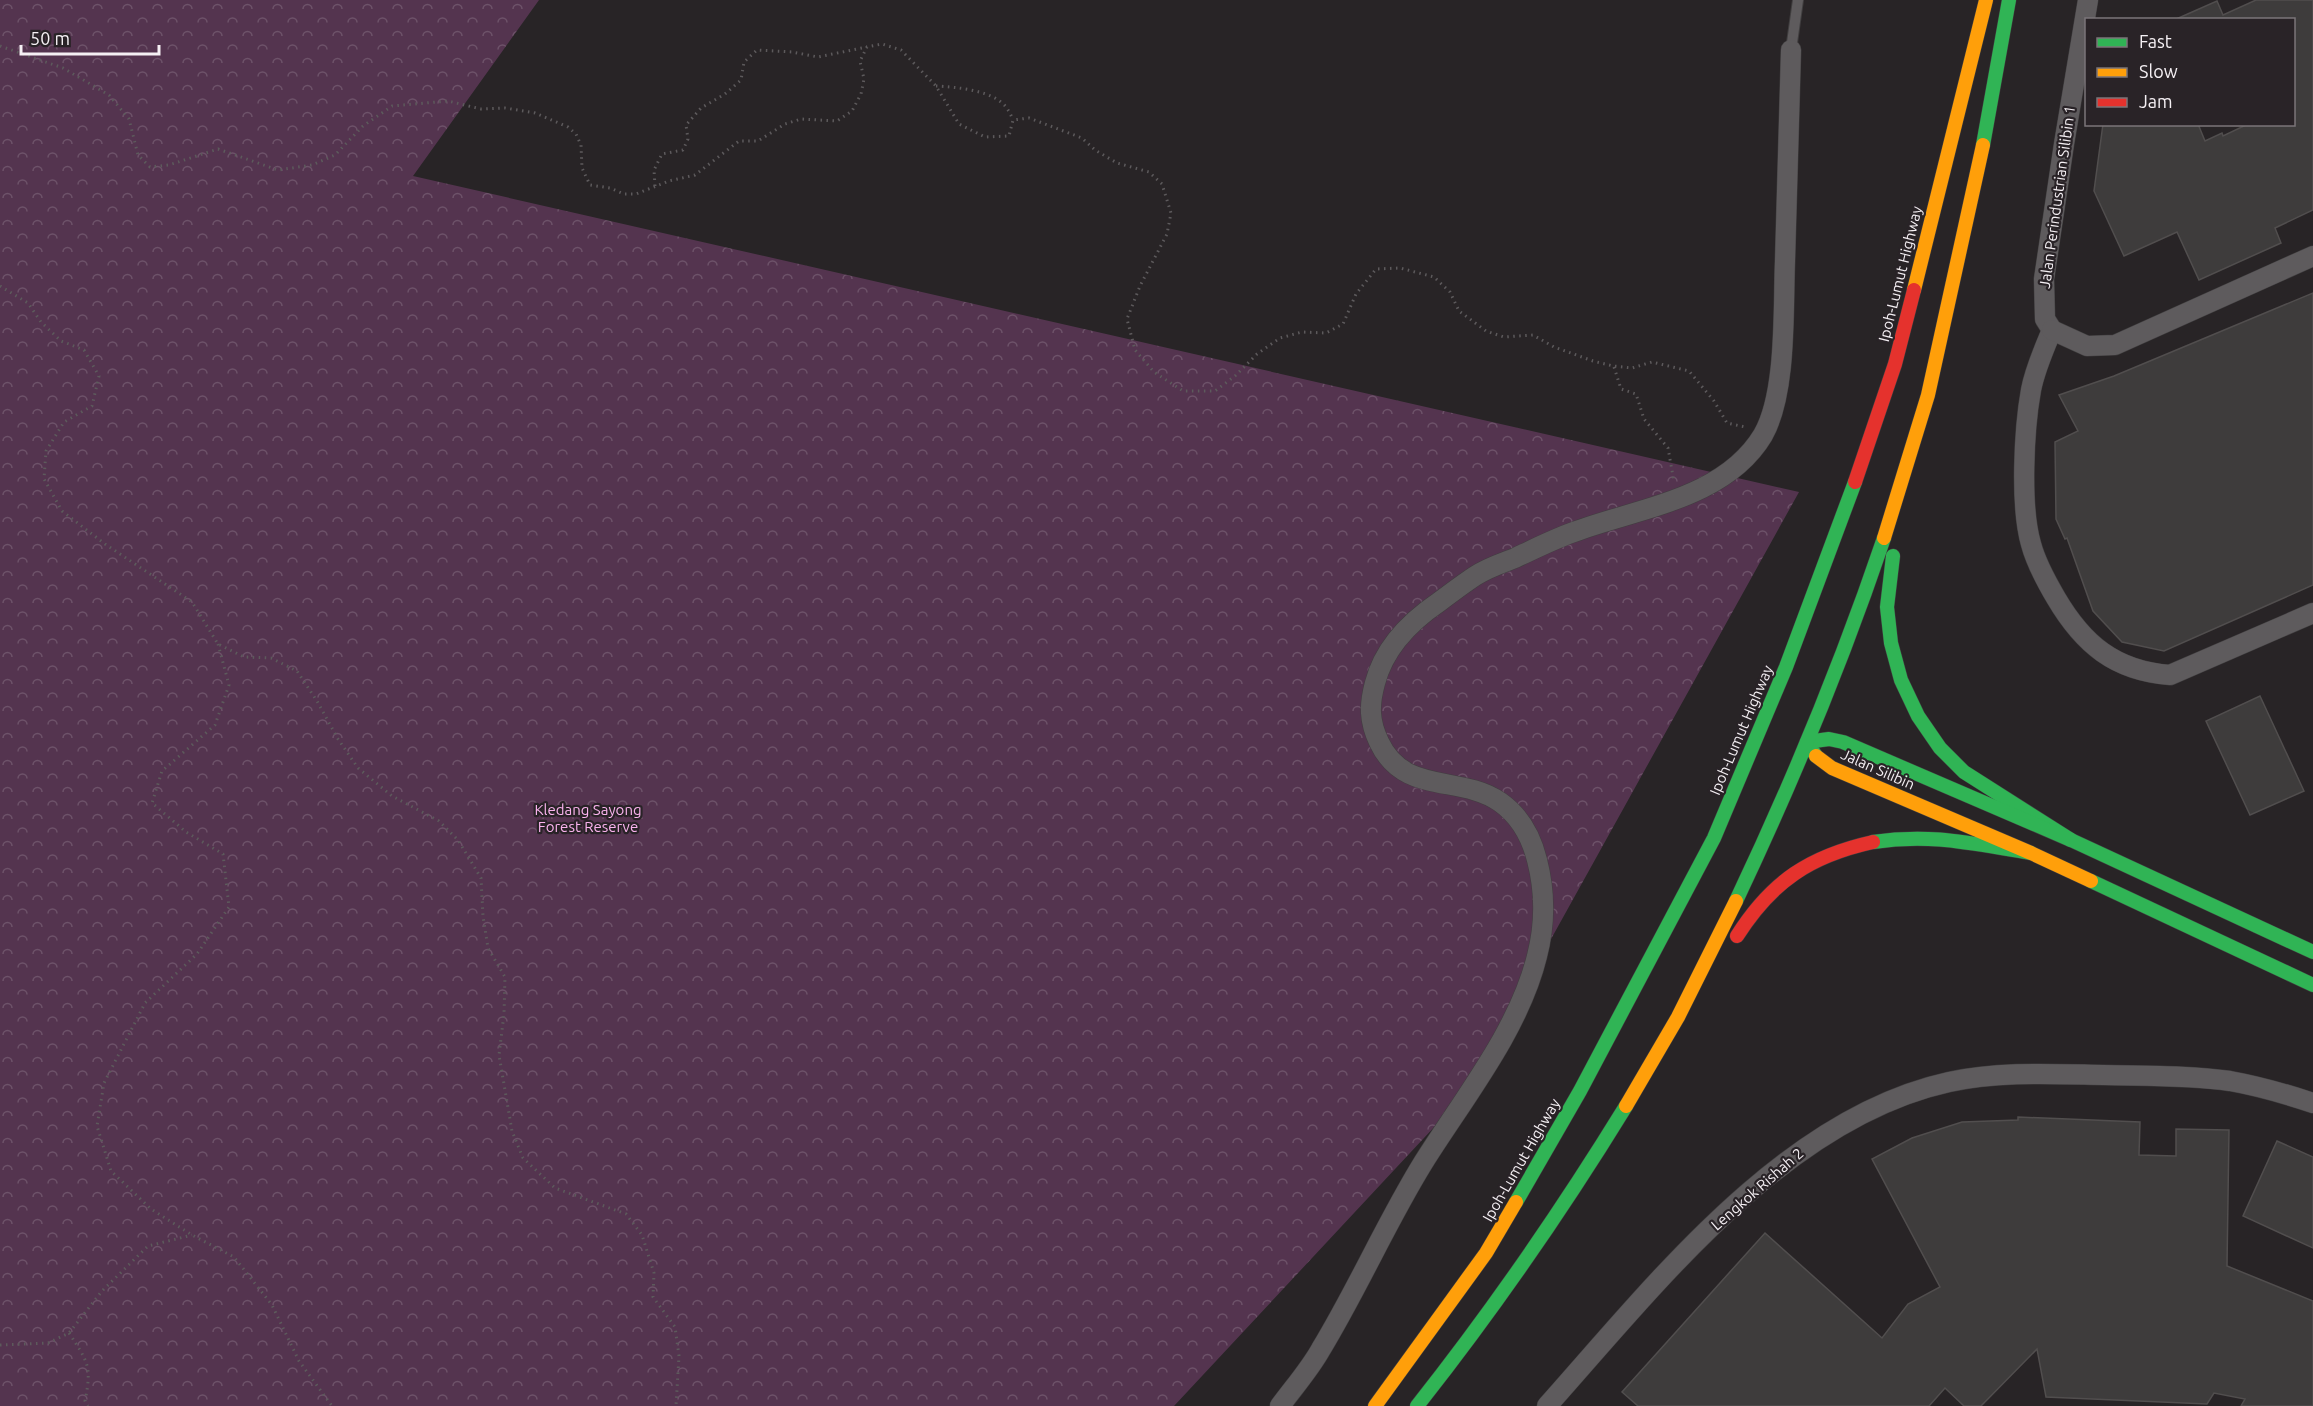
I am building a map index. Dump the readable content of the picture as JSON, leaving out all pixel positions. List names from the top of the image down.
{
  "streets": {
    "main road": ["Ipoh-Lumut Highway", "Jalan Silibin"],
    "street": ["Jalan Perindustrian Silibin 1", "Lengkok Rishah 2"]
  },
  "parks": ["Kledang Sayong Forest Reserve"],
  "legend": ["Fast", "Slow", "Jam"],
  "scale_bar": "50 m"
}
